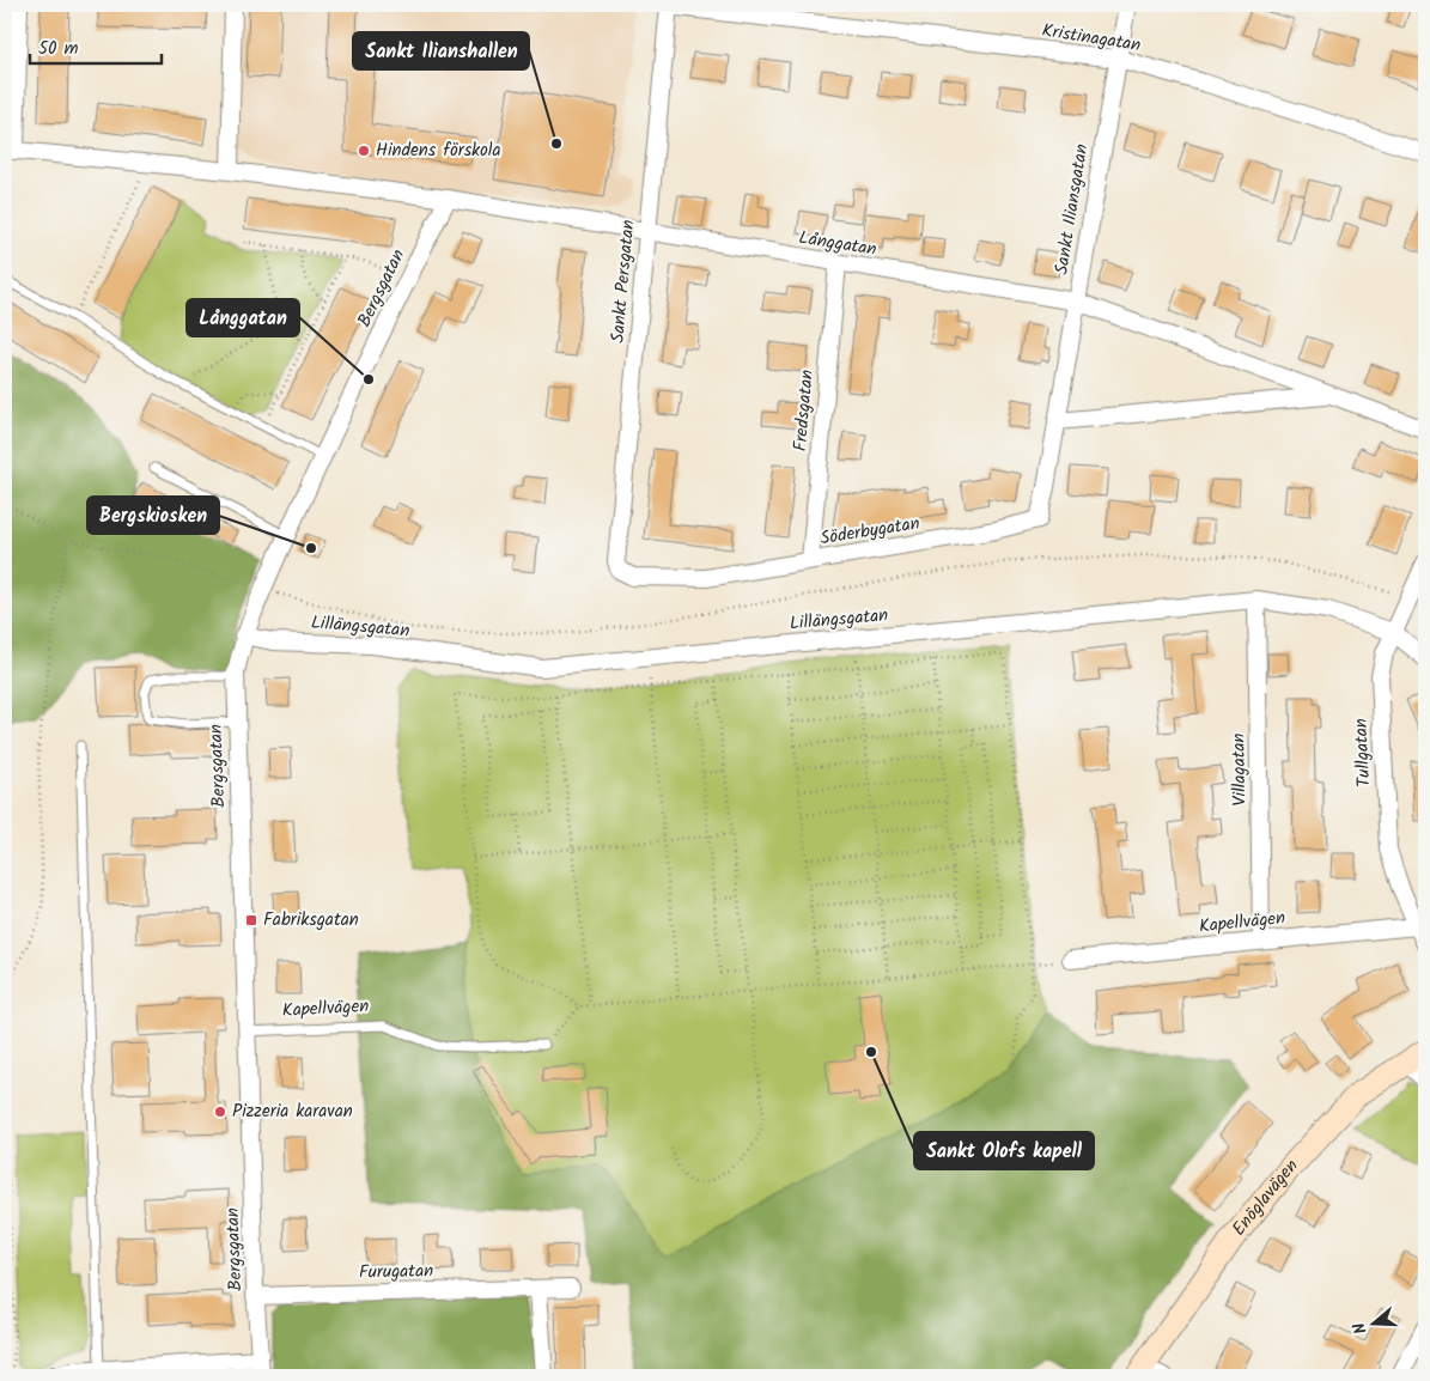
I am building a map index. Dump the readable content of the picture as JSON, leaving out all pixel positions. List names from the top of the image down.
{
  "streets": {
    "street": [
      "Kristinagatan",
      "Sankt Iliansgatan",
      "Långgatan",
      "Sankt Persgatan",
      "Bergsgatan",
      "Fredsgatan",
      "Söderbygatan",
      "Lillängsgatan",
      "Tullgatan",
      "Villagatan",
      "Kapellvägen",
      "Enöglavägen",
      "Furugatan"
    ]
  },
  "crossings": [
    ["Kristinagatan", "Sankt Iliansgatan"],
    ["Kristinagatan", "Sankt Persgatan"],
    ["Sankt Iliansgatan", "Långgatan"],
    ["Sankt Iliansgatan", "Söderbygatan"],
    ["Långgatan", "Sankt Persgatan"],
    ["Långgatan", "Bergsgatan"],
    ["Långgatan", "Fredsgatan"],
    ["Långgatan", "Söderbygatan"],
    ["Sankt Persgatan", "Söderbygatan"],
    ["Bergsgatan", "Lillängsgatan"],
    ["Bergsgatan", "Kapellvägen"],
    ["Bergsgatan", "Furugatan"],
    ["Fredsgatan", "Söderbygatan"],
    ["Lillängsgatan", "Tullgatan"],
    ["Lillängsgatan", "Villagatan"],
    ["Tullgatan", "Kapellvägen"],
    ["Villagatan", "Kapellvägen"]
  ],
  "places": {
    "other": [
      "Sankt Ilianshallen",
      "Hindens förskola",
      "Långgatan",
      "Bergskiosken",
      "Sankt Olofs kapell",
      "Pizzeria karavan"
    ],
    "transit": ["Fabriksgatan"]
  },
  "scale_bar": "50 m",
  "north": "left"
}
